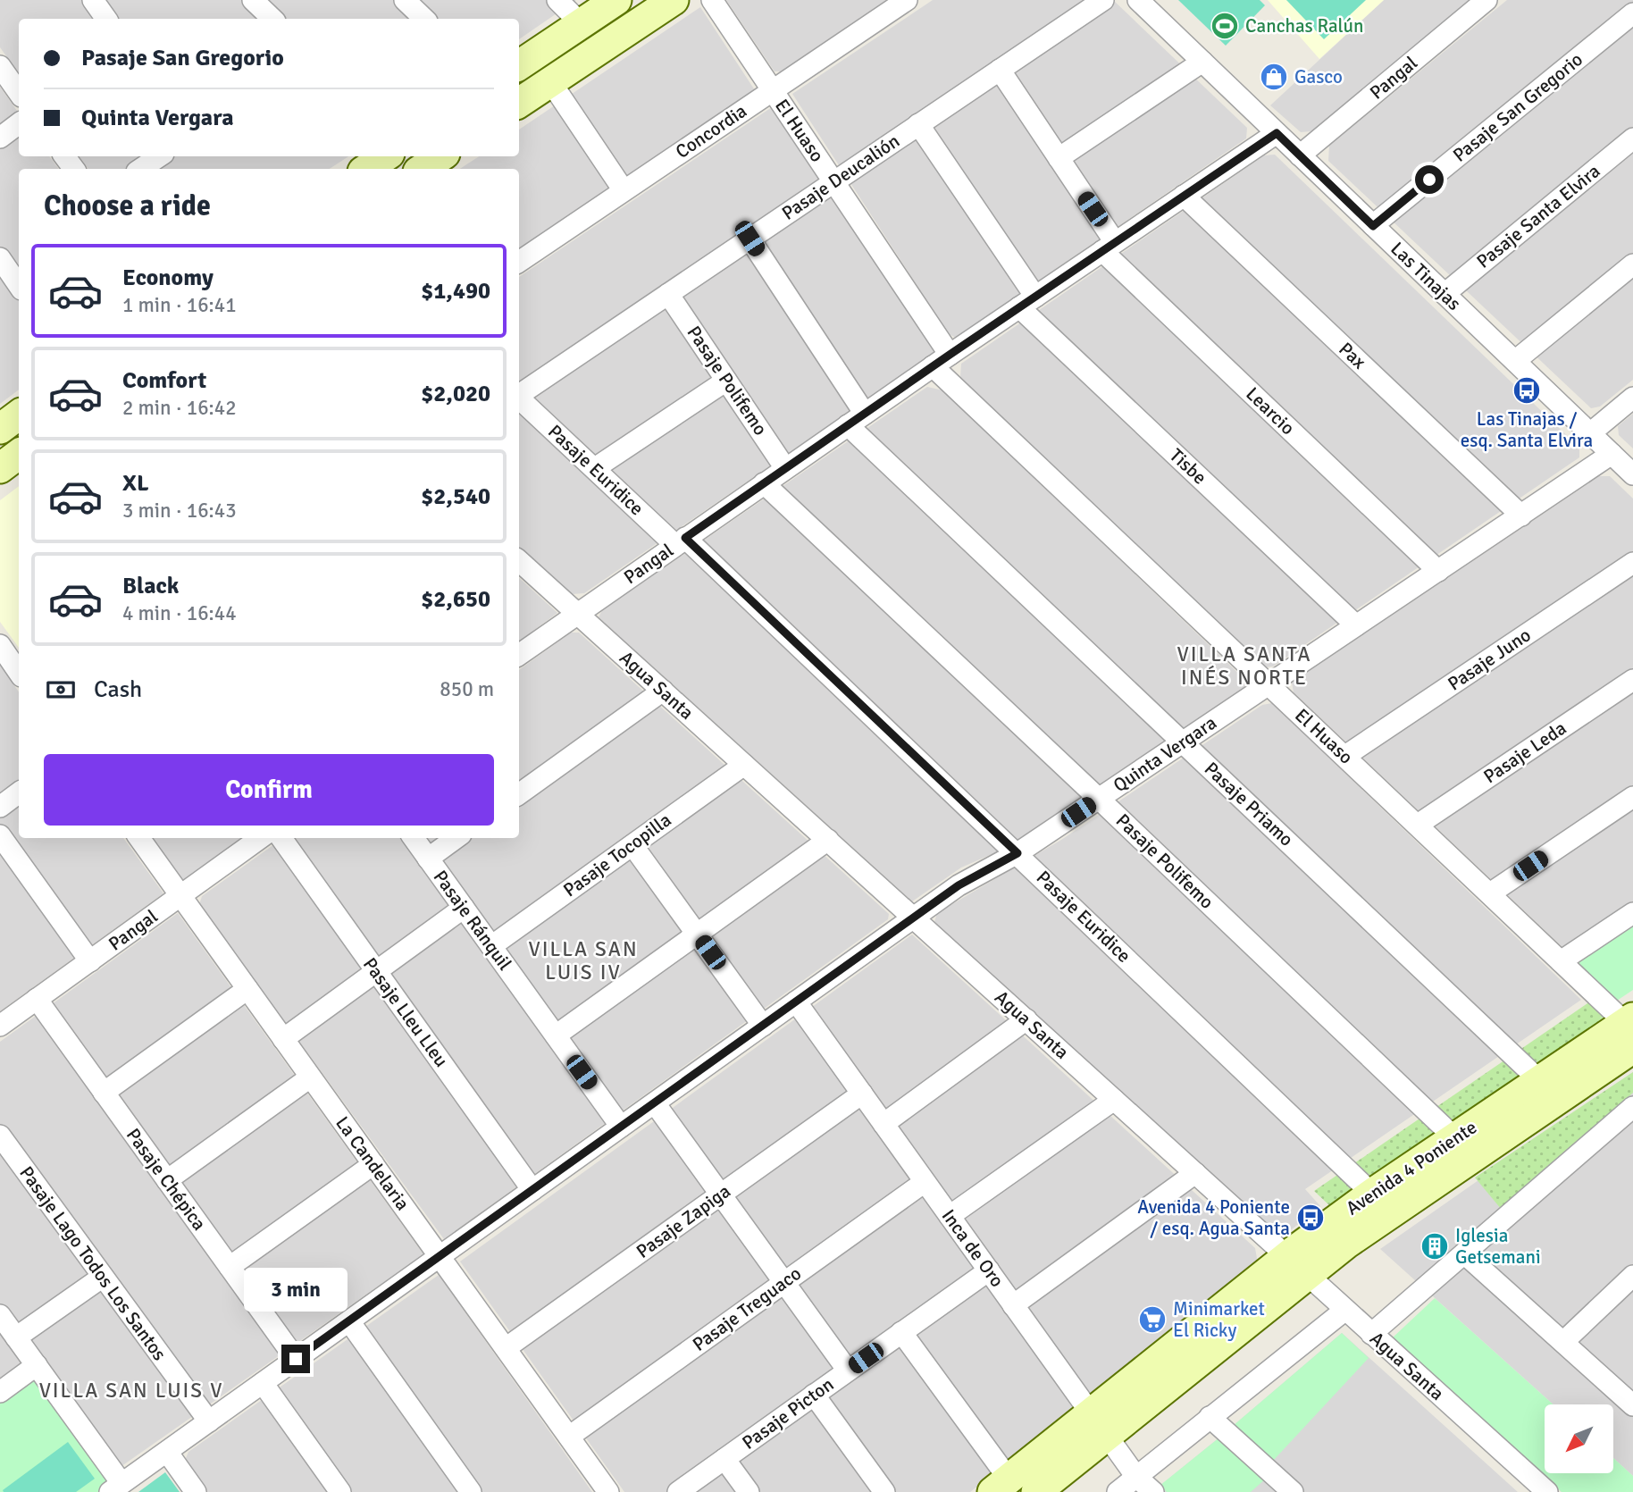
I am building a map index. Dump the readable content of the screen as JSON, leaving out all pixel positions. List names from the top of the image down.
{
  "streets": {
    "street": [
      "Pangal",
      "Pasaje San Gregorio",
      "El Huaso",
      "Concordia",
      "Pasaje Deucalión",
      "Pasaje Santa Elvira",
      "Las Tinajas",
      "Pax",
      "Pasaje Polifemo",
      "Learcio",
      "Tisbe",
      "Pasaje Euridice",
      "Pasaje Juno",
      "Agua Santa",
      "Pasaje Leda",
      "Quinta Vergara",
      "Pasaje Priamo",
      "Pasaje Tocopilla",
      "Pasaje Ránquil",
      "Pasaje Lleu Lleu",
      "La Candelaria",
      "Avenida 4 Poniente",
      "Pasaje Chépica",
      "Pasaje Zapiga",
      "Inca de Oro",
      "Pasaje Lago Todos Los Santos",
      "Pasaje Treguaco",
      "Pasaje Picton"
    ]
  },
  "crossings": [
    ["Pangal", "El Huaso"],
    ["Pangal", "Las Tinajas"],
    ["Pangal", "Pax"],
    ["Pangal", "Pasaje Polifemo"],
    ["Pangal", "Learcio"],
    ["Pangal", "Tisbe"],
    ["Pangal", "Pasaje Euridice"],
    ["Pangal", "Agua Santa"],
    ["Pangal", "Pasaje Priamo"],
    ["Pangal", "La Candelaria"],
    ["Pangal", "Pasaje Chépica"],
    ["Pasaje San Gregorio", "Las Tinajas"],
    ["El Huaso", "Concordia"],
    ["El Huaso", "Pasaje Deucalión"],
    ["El Huaso", "Pasaje Juno"],
    ["El Huaso", "Pasaje Leda"],
    ["El Huaso", "Quinta Vergara"],
    ["El Huaso", "Avenida 4 Poniente"],
    ["Pasaje Deucalión", "Pasaje Polifemo"],
    ["Pasaje Deucalión", "Learcio"],
    ["Pasaje Deucalión", "Tisbe"],
    ["Pasaje Deucalión", "Pasaje Priamo"],
    ["Pasaje Santa Elvira", "Las Tinajas"],
    ["Las Tinajas", "Quinta Vergara"],
    ["Pax", "Quinta Vergara"],
    ["Pasaje Polifemo", "Quinta Vergara"],
    ["Pasaje Polifemo", "Avenida 4 Poniente"],
    ["Learcio", "Quinta Vergara"],
    ["Tisbe", "Quinta Vergara"],
    ["Pasaje Euridice", "Quinta Vergara"],
    ["Pasaje Euridice", "Avenida 4 Poniente"],
    ["Agua Santa", "Quinta Vergara"],
    ["Agua Santa", "Pasaje Tocopilla"],
    ["Agua Santa", "Avenida 4 Poniente"],
    ["Quinta Vergara", "Pasaje Priamo"],
    ["Quinta Vergara", "Pasaje Ránquil"],
    ["Quinta Vergara", "Pasaje Lleu Lleu"],
    ["Quinta Vergara", "La Candelaria"],
    ["Quinta Vergara", "Pasaje Chépica"],
    ["Quinta Vergara", "Inca de Oro"],
    ["Quinta Vergara", "Pasaje Lago Todos Los Santos"],
    ["Pasaje Priamo", "Avenida 4 Poniente"],
    ["Pasaje Tocopilla", "Pasaje Ránquil"],
    ["La Candelaria", "Pasaje Zapiga"],
    ["La Candelaria", "Pasaje Treguaco"],
    ["Avenida 4 Poniente", "Inca de Oro"],
    ["Pasaje Zapiga", "Inca de Oro"],
    ["Inca de Oro", "Pasaje Treguaco"],
    ["Inca de Oro", "Pasaje Picton"]
  ],
  "districts": ["VILLA SANTA INÉS NORTE", "VILLA SAN LUIS IV", "VILLA SAN LUIS V"],
  "places": {
    "sports": ["Canchas Ralún"],
    "shop": ["Gasco"],
    "bus stop": ["Las Tinajas / esq. Santa Elvira", "Avenida 4 Poniente / esq. Agua Santa"],
    "building": ["Iglesia Getsemani"],
    "supermarket": ["Minimarket El Ricky"]
  },
  "north": "bottom left",
  "page": {
    "banner": ["Pasaje San Gregorio", "Quinta Vergara"],
    "heading": "Choose a ride",
    "list": [
      {
        "name": "Economy",
        "note": "1 min · 16:41",
        "value": "$1,490"
      },
      {
        "name": "Comfort",
        "note": "2 min · 16:42",
        "value": "$2,020"
      },
      {
        "name": "XL",
        "note": "3 min · 16:43",
        "value": "$2,540"
      },
      {
        "name": "Black",
        "note": "4 min · 16:44",
        "value": "$2,650"
      }
    ],
    "pay": ["Cash", "850 m"],
    "buttons": "Confirm",
    "bubble": "3 min"
  }
}
